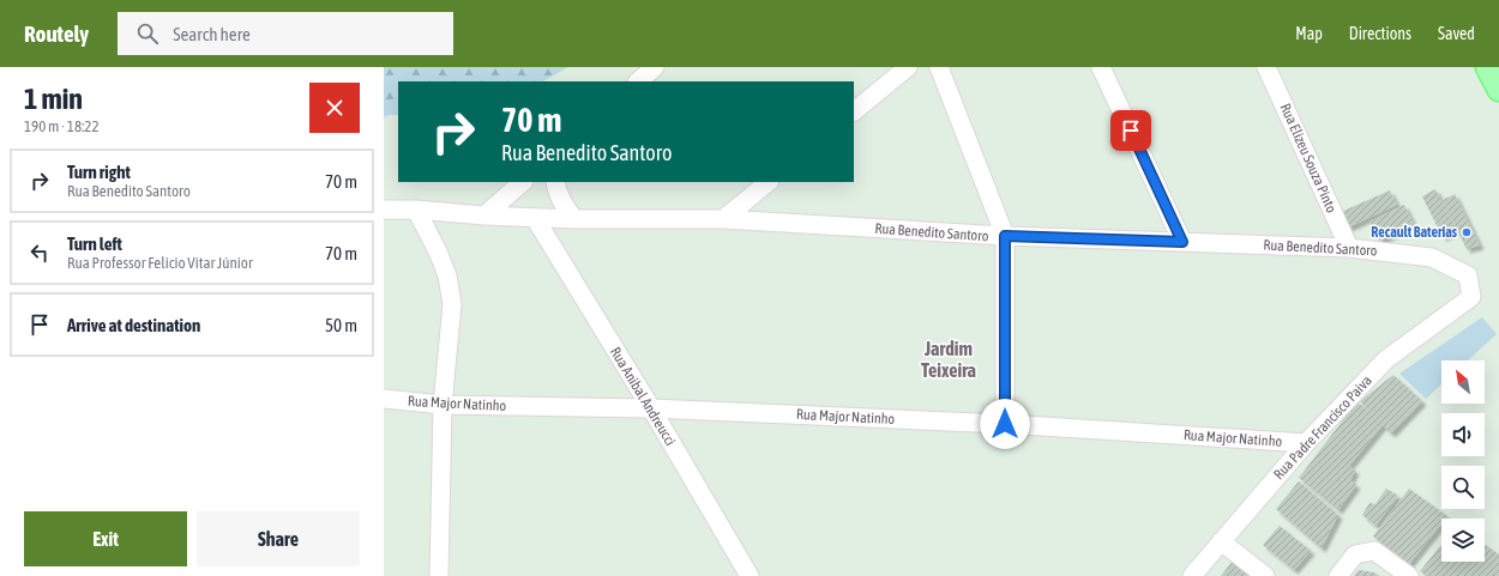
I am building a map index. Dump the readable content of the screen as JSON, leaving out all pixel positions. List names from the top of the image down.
{
  "streets": {
    "street": [
      "Rua Elizeu Souza Pinto",
      "Rua Benedito Santoro",
      "Rua Anibal Andreucci",
      "Rua Major Natinho",
      "Rua Padre Francisco Paiva"
    ]
  },
  "crossings": [
    ["Rua Elizeu Souza Pinto", "Rua Benedito Santoro"],
    ["Rua Benedito Santoro", "Rua Anibal Andreucci"],
    ["Rua Benedito Santoro", "Rua Padre Francisco Paiva"],
    ["Rua Anibal Andreucci", "Rua Major Natinho"],
    ["Rua Major Natinho", "Rua Padre Francisco Paiva"]
  ],
  "districts": ["Jardim Teixeira"],
  "places": ["Recault Baterias"],
  "north": "top left",
  "page": {
    "header": "Routely",
    "search": "Search here",
    "nav": ["Map", "Directions", "Saved"],
    "heading": ["1 min", "190 m · 18:22"],
    "turn": ["70 m", "Rua Benedito Santoro"],
    "list": [
      {
        "name": "Turn right",
        "note": "Rua Benedito Santoro",
        "value": "70 m"
      },
      {
        "name": "Turn left",
        "note": "Rua Professor Felicio Vitar Júnior",
        "value": "70 m"
      },
      {
        "name": "Arrive at destination",
        "value": "50 m"
      }
    ],
    "buttons": ["Exit", "Share"]
  }
}
